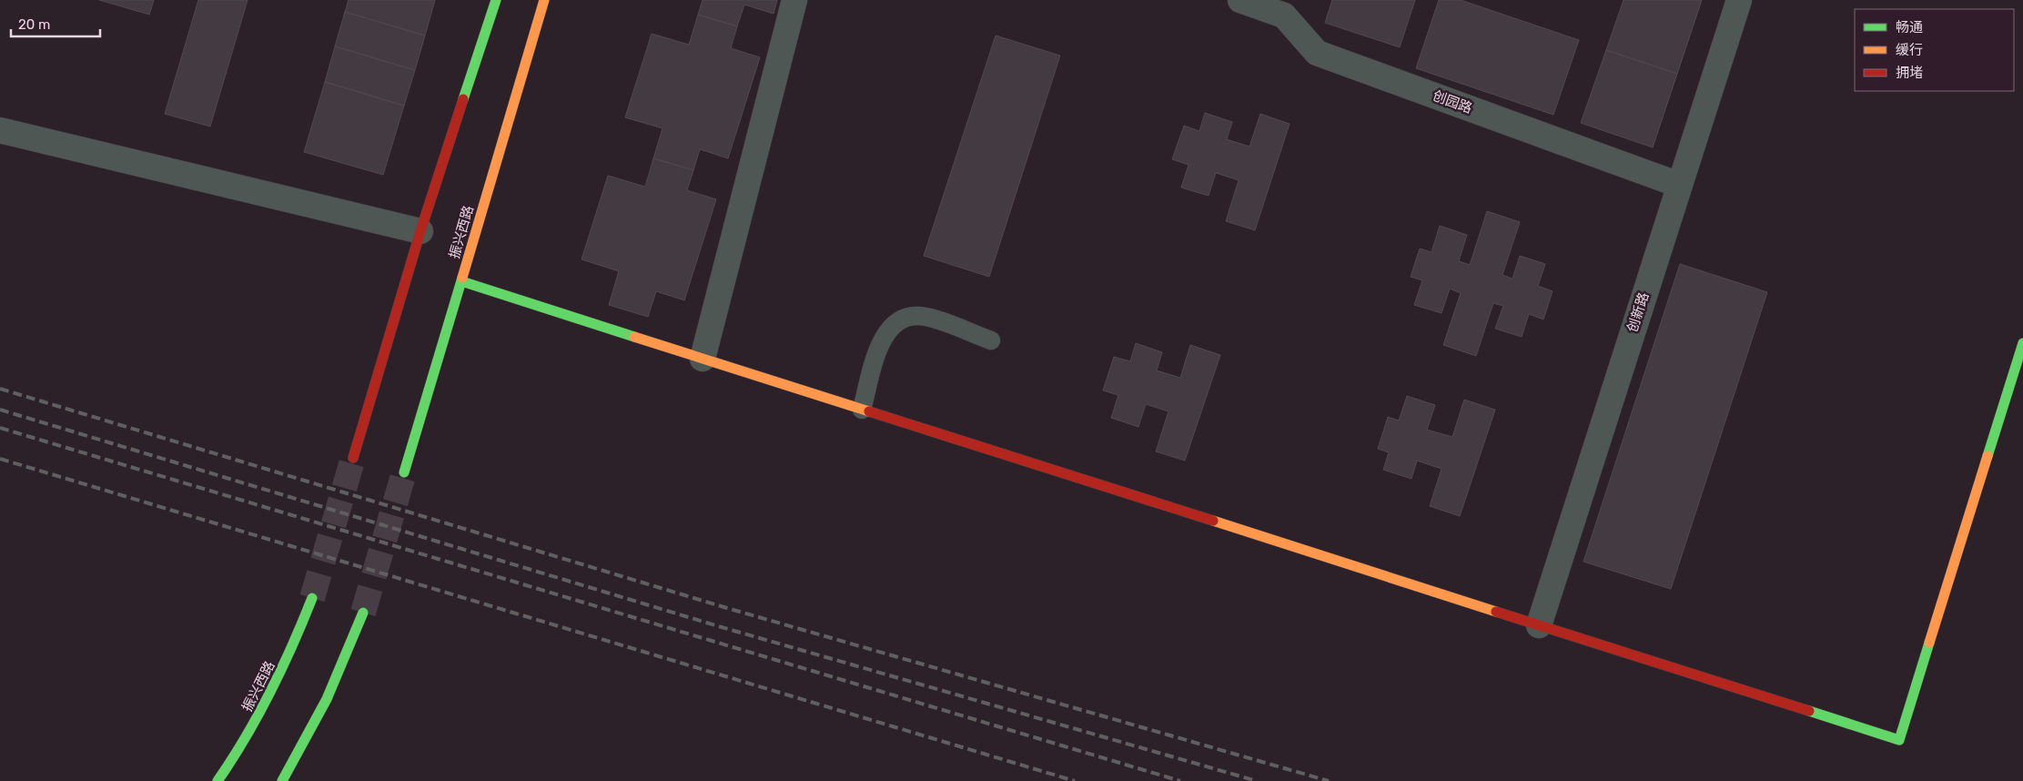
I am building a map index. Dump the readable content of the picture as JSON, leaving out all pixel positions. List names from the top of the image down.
{
  "streets": {
    "street": ["创园路", "振兴西路", "创新路"]
  },
  "crossings": [
    ["创园路", "创新路"]
  ],
  "legend": ["畅通", "缓行", "拥堵"],
  "scale_bar": "20 m"
}
